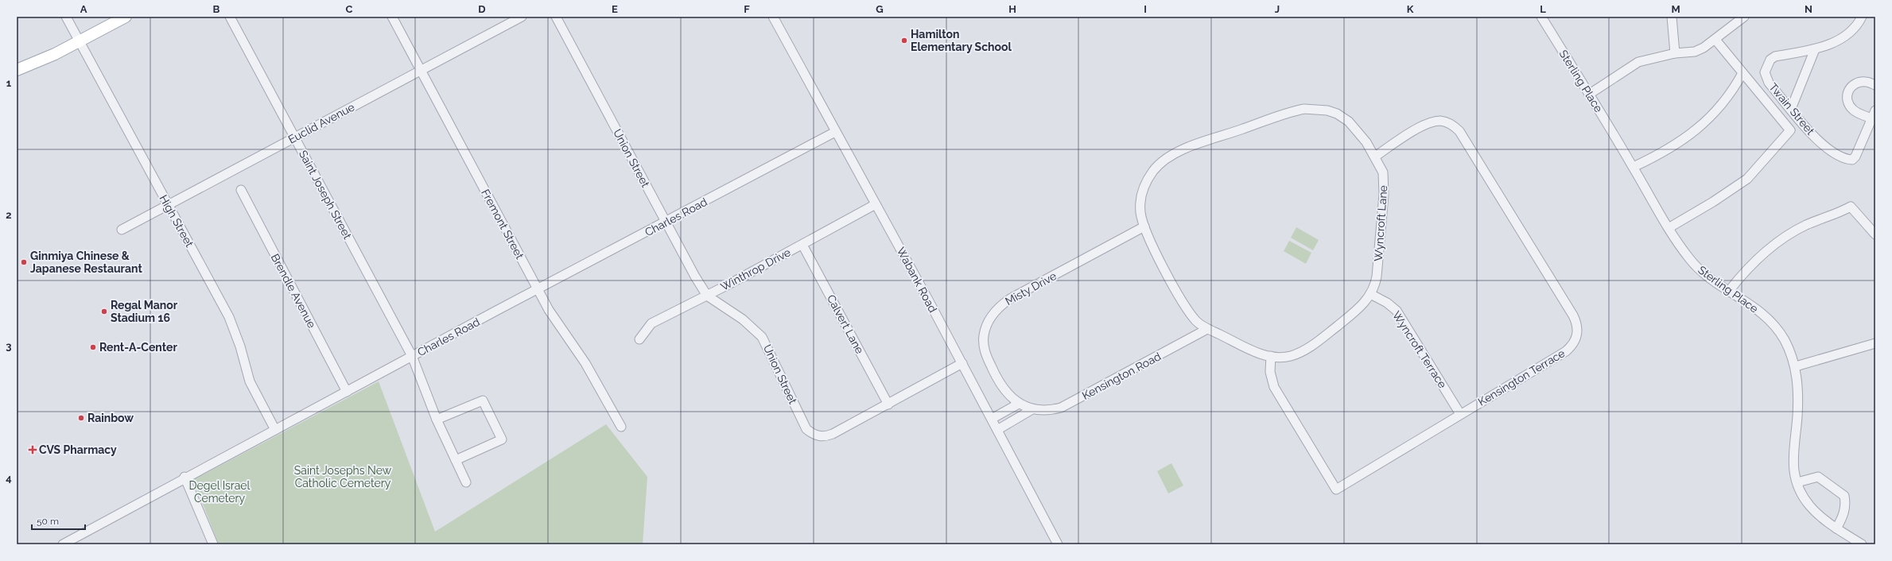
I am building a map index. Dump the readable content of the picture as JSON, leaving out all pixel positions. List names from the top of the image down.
{
  "streets": {
    "street": [
      "Sterling Place",
      "Twain Street",
      "Euclid Avenue",
      "Union Street",
      "Saint Joseph Street",
      "Charles Road",
      "High Street",
      "Wyncroft Lane",
      "Fremont Street",
      "Winthrop Drive",
      "Wabank Road",
      "Misty Drive",
      "Brendle Avenue",
      "Calvert Lane",
      "Wyncroft Terrace",
      "Kensington Road",
      "Kensington Terrace"
    ]
  },
  "crossings": [
    ["Euclid Avenue", "Saint Joseph Street"],
    ["Euclid Avenue", "High Street"],
    ["Euclid Avenue", "Fremont Street"],
    ["Union Street", "Charles Road"],
    ["Union Street", "Winthrop Drive"],
    ["Union Street", "Wabank Road"],
    ["Union Street", "Calvert Lane"],
    ["Saint Joseph Street", "Charles Road"],
    ["Charles Road", "High Street"],
    ["Charles Road", "Fremont Street"],
    ["Charles Road", "Wabank Road"],
    ["Charles Road", "Brendle Avenue"],
    ["Wyncroft Lane", "Misty Drive"],
    ["Wyncroft Lane", "Wyncroft Terrace"],
    ["Wyncroft Lane", "Kensington Road"],
    ["Wyncroft Lane", "Kensington Terrace"],
    ["Winthrop Drive", "Wabank Road"],
    ["Winthrop Drive", "Calvert Lane"],
    ["Misty Drive", "Kensington Road"],
    ["Wyncroft Terrace", "Kensington Terrace"]
  ],
  "parks": ["Saint Josephs New Catholic Cemetery", "Degel Israel Cemetery"],
  "places": {
    "other": [
      "Hamilton Elementary School",
      "Ginmiya Chinese & Japanese Restaurant",
      "Regal Manor Stadium 16",
      "Rent-A-Center",
      "Rainbow"
    ],
    "health": ["CVS Pharmacy"]
  },
  "scale_bar": "50 m",
  "grid": {
    "columns": [
      "A",
      "B",
      "C",
      "D",
      "E",
      "F",
      "G",
      "H",
      "I",
      "J",
      "K",
      "L",
      "M",
      "N"
    ],
    "rows": [
      "1",
      "2",
      "3",
      "4"
    ]
  }
}
